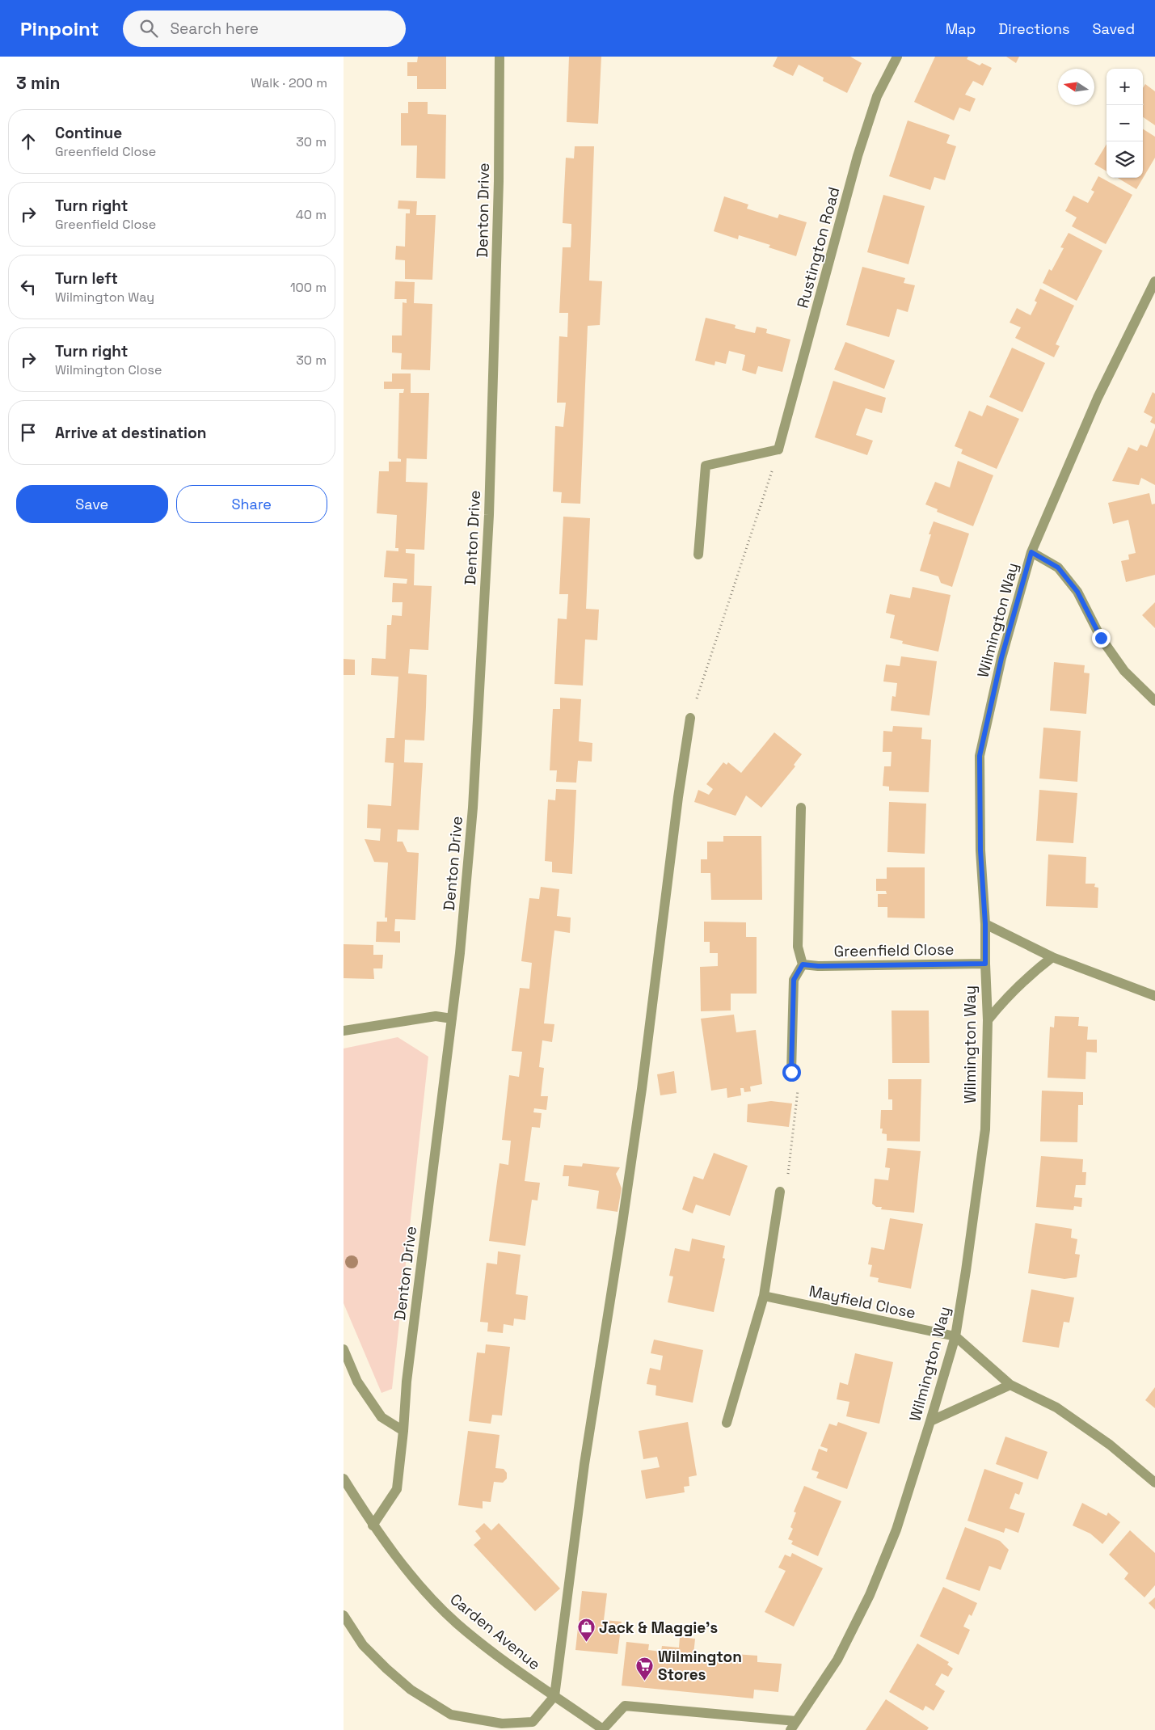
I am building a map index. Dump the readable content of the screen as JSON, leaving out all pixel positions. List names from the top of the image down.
{
  "streets": {
    "street": [
      "Denton Drive",
      "Rustington Road",
      "Wilmington Way",
      "Greenfield Close",
      "Mayfield Close",
      "Carden Avenue"
    ]
  },
  "crossings": [
    ["Denton Drive", "Carden Avenue"],
    ["Wilmington Way", "Greenfield Close"],
    ["Wilmington Way", "Mayfield Close"]
  ],
  "places": {
    "shop": ["Jack & Maggie's"],
    "supermarket": ["Wilmington Stores"]
  },
  "north": "left",
  "page": {
    "header": "Pinpoint",
    "search": "Search here",
    "nav": ["Map", "Directions", "Saved"],
    "heading": ["3 min", "Walk · 200 m"],
    "map_buttons": ["+", "−"],
    "list": [
      ["Continue", "Greenfield Close", "30 m"],
      ["Turn right", "Greenfield Close", "40 m"],
      ["Turn left", "Wilmington Way", "100 m"],
      ["Turn right", "Wilmington Close", "30 m"],
      "Arrive at destination"
    ],
    "buttons": ["Save", "Share"]
  }
}
